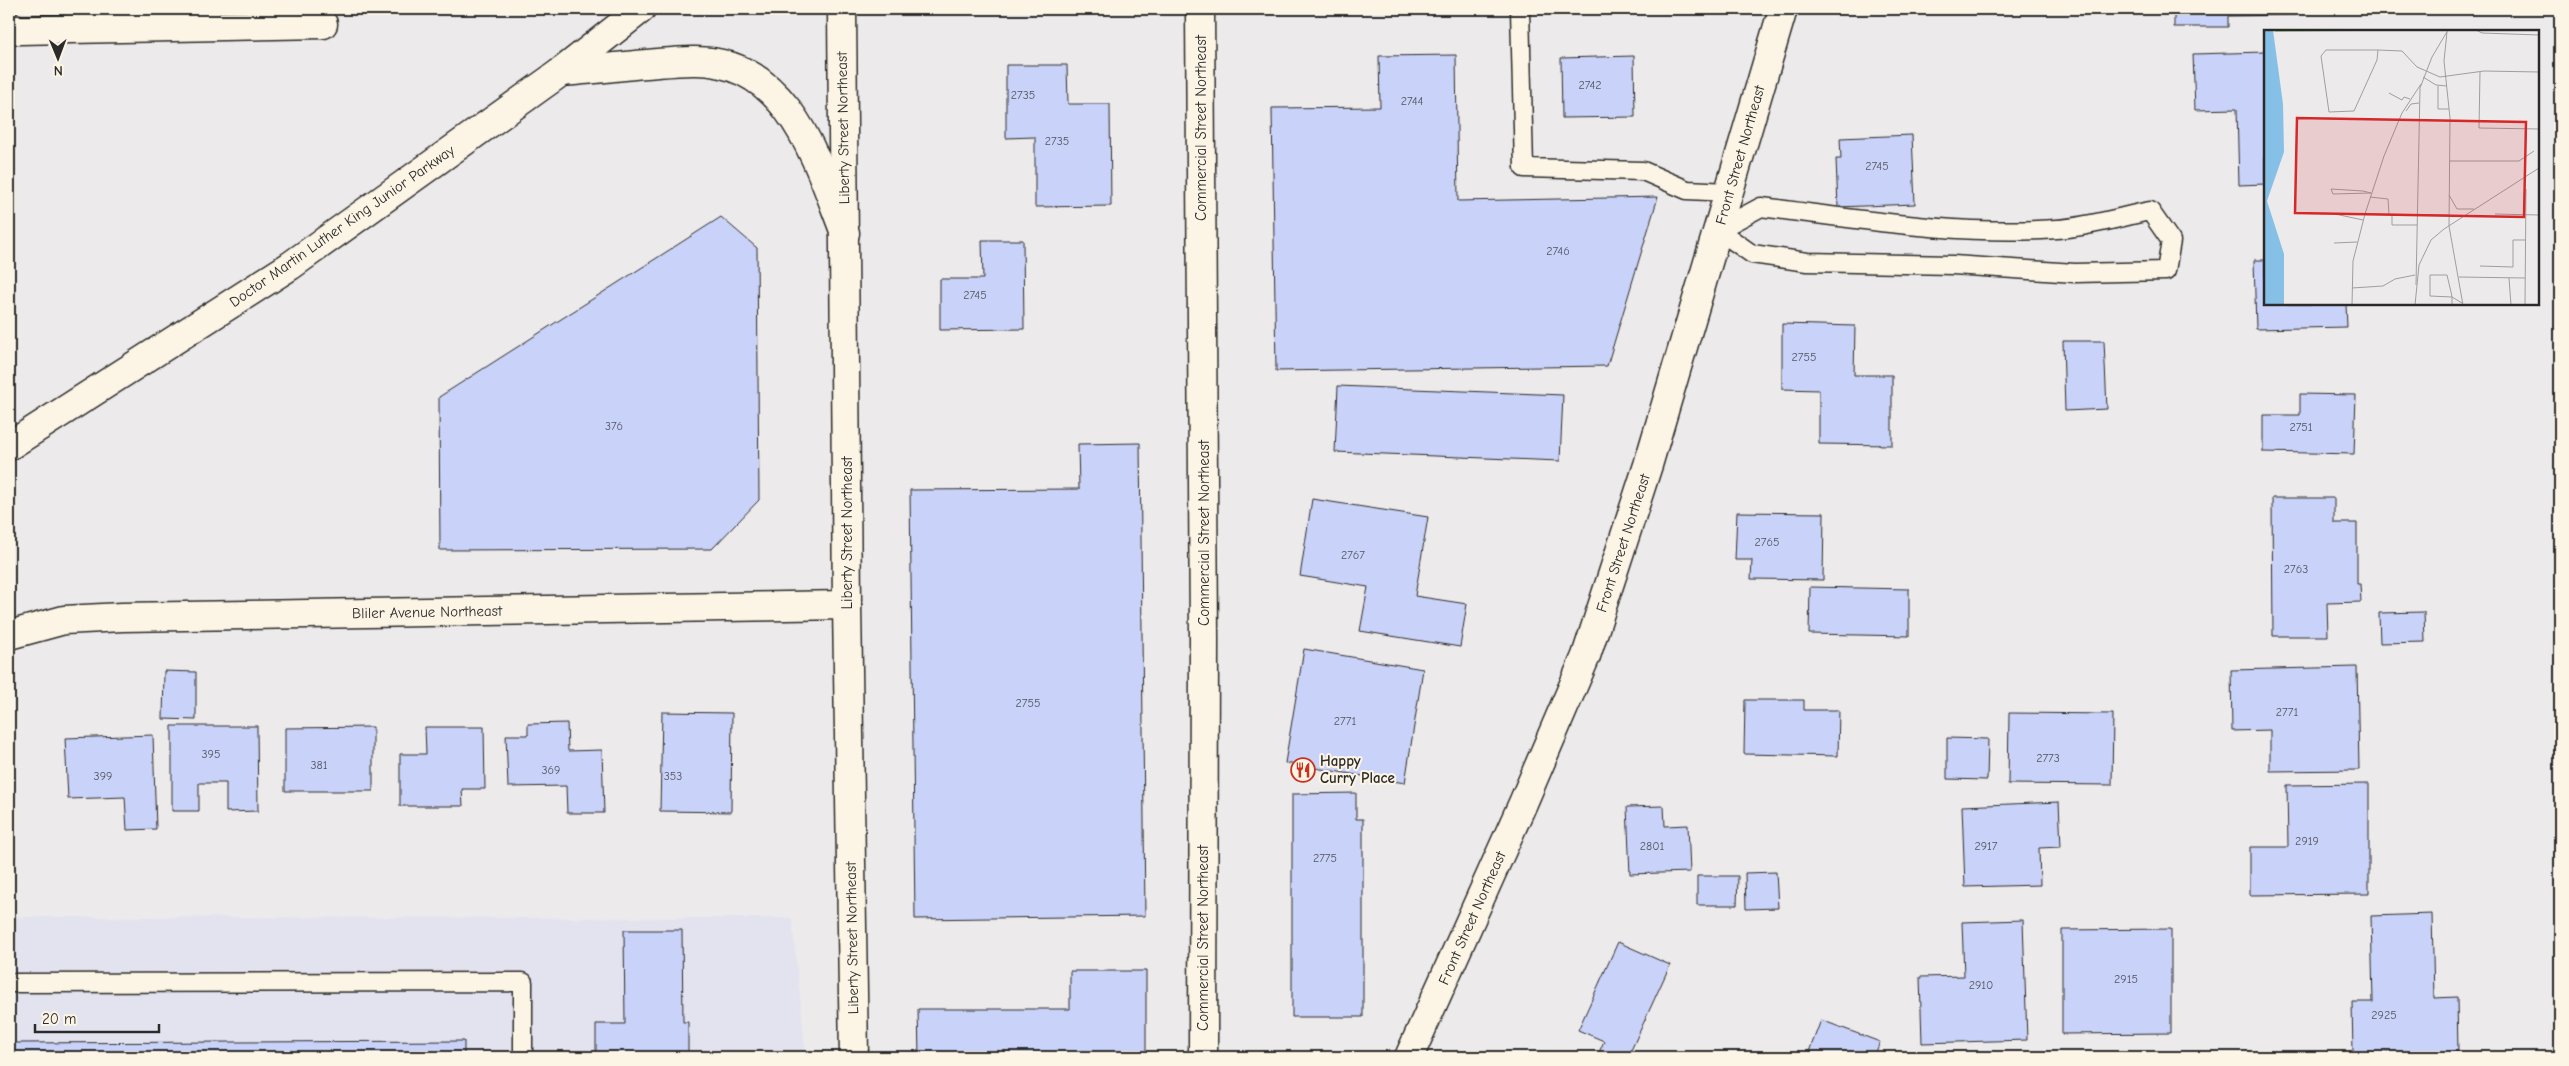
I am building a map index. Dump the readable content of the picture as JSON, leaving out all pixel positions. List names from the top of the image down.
{
  "streets": {
    "main road": [
      "Liberty Street Northeast",
      "Commercial Street Northeast",
      "Front Street Northeast",
      "Doctor Martin Luther King Junior Parkway",
      "Bliler Avenue Northeast"
    ]
  },
  "crossings": [
    ["Liberty Street Northeast", "Bliler Avenue Northeast"]
  ],
  "places": {
    "restaurant": ["Happy Curry Place"]
  },
  "house_numbers": [
    "2742",
    "2735",
    "2744",
    "2735",
    "2745",
    "2746",
    "2745",
    "2755",
    "376",
    "2751",
    "2765",
    "2767",
    "2763",
    "2755",
    "2771",
    "2771",
    "395",
    "2773",
    "381",
    "369",
    "399",
    "353",
    "2919",
    "2801",
    "2917",
    "2775",
    "2915",
    "2910",
    "2925"
  ],
  "scale_bar": "20 m",
  "north": "bottom"
}
